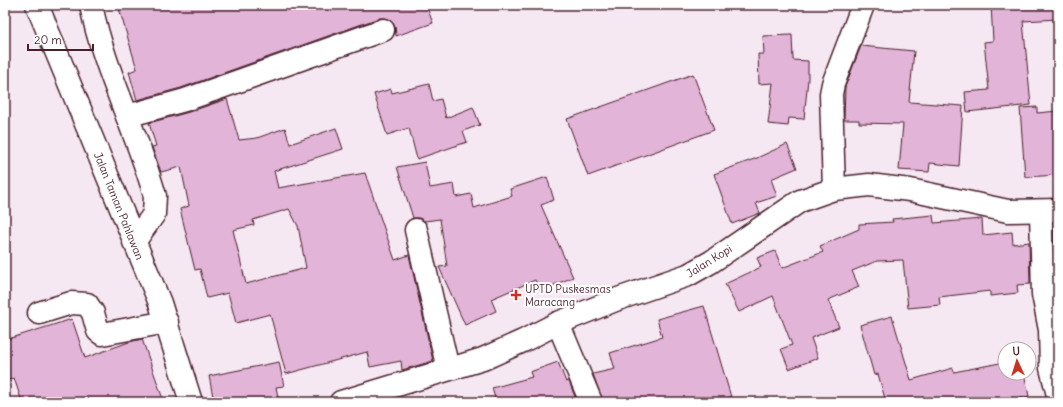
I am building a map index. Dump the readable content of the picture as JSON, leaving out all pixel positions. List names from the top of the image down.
{
  "streets": {
    "street": ["Jalan Taman Pahlawan", "Jalan Kopi"]
  },
  "places": {
    "health": ["UPTD Puskesmas Maracang"]
  },
  "scale_bar": "20 m",
  "north": "top"
}
